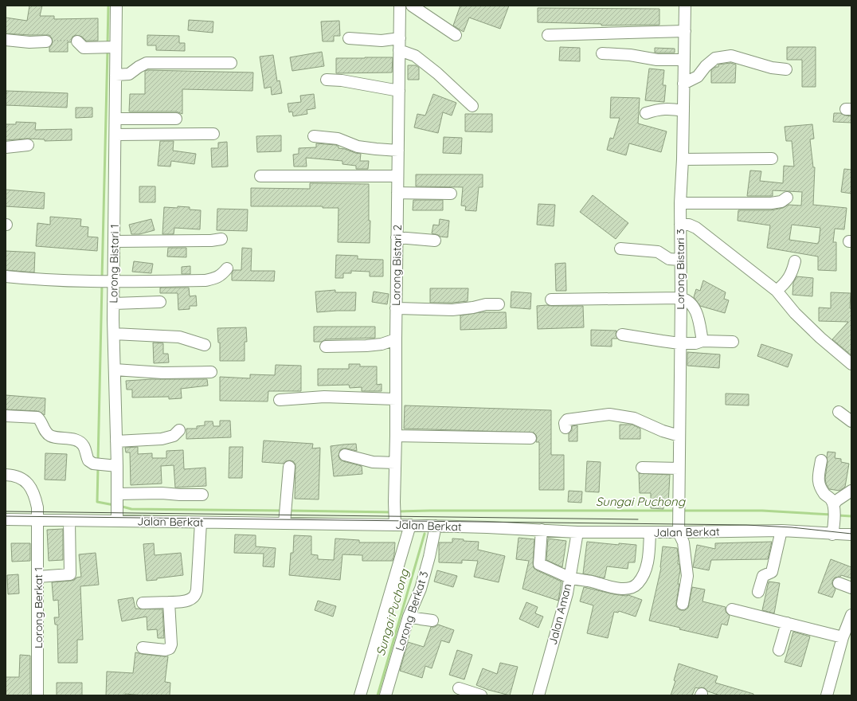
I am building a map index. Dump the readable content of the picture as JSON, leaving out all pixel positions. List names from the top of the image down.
{
  "streets": {
    "street": [
      "Lorong Bistari 1",
      "Lorong Bistari 2",
      "Lorong Bistari 3",
      "Jalan Berkat",
      "Lorong Berkat 1",
      "Lorong Berkat 3",
      "Jalan Aman"
    ]
  },
  "crossings": [
    ["Lorong Bistari 1", "Jalan Berkat"],
    ["Lorong Bistari 2", "Jalan Berkat"],
    ["Lorong Bistari 3", "Jalan Berkat"],
    ["Jalan Berkat", "Lorong Berkat 1"],
    ["Jalan Berkat", "Lorong Berkat 3"],
    ["Jalan Berkat", "Jalan Aman"]
  ],
  "water": ["Sungai Puchong"]
}
